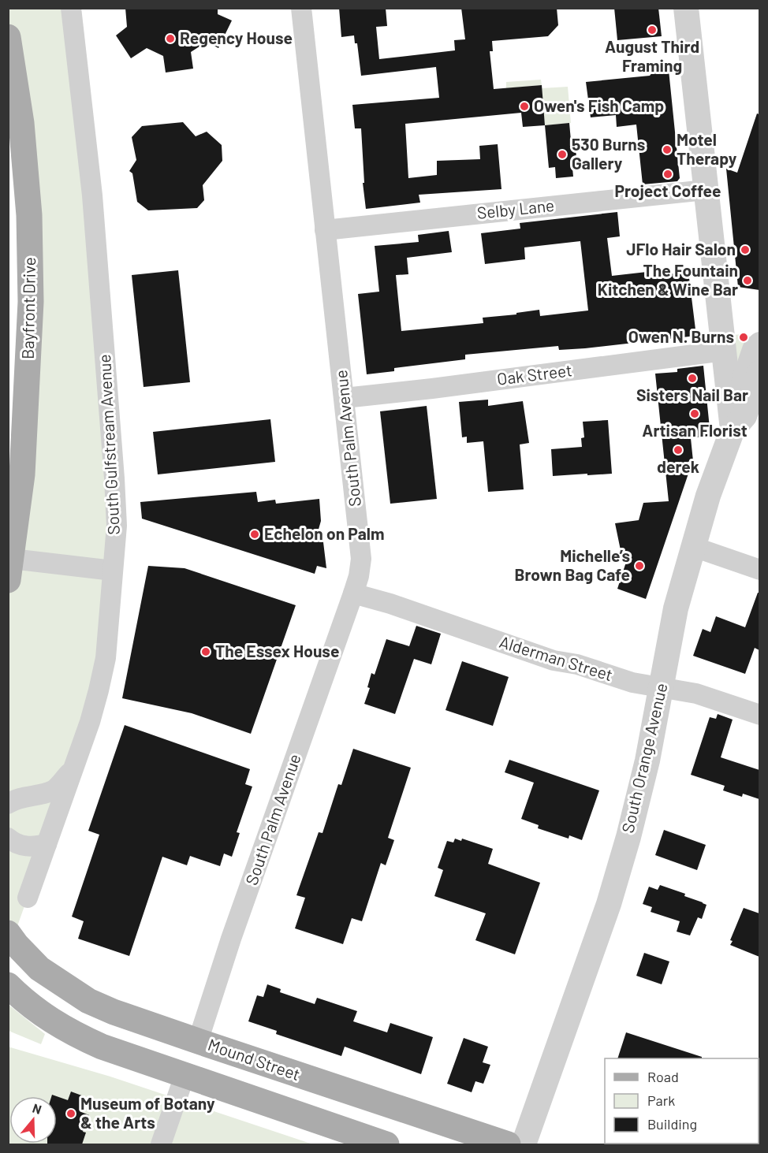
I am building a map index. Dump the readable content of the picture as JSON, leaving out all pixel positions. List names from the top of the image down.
{
  "streets": {
    "main road": ["Bayfront Drive", "Mound Street"],
    "street": [
      "Selby Lane",
      "Oak Street",
      "South Palm Avenue",
      "South Gulfstream Avenue",
      "Alderman Street",
      "South Orange Avenue"
    ]
  },
  "crossings": [
    ["Selby Lane", "South Palm Avenue"],
    ["Oak Street", "South Palm Avenue"],
    ["South Palm Avenue", "Alderman Street"],
    ["South Palm Avenue", "Mound Street"],
    ["Alderman Street", "South Orange Avenue"]
  ],
  "places": [
    "August Third Framing",
    "Regency House",
    "Owen's Fish Camp",
    "Motel Therapy",
    "530 Burns Gallery",
    "Project Coffee",
    "JFlo Hair Salon",
    "The Fountain Kitchen & Wine Bar",
    "Owen N. Burns",
    "Sisters Nail Bar",
    "Artisan Florist",
    "derek",
    "Echelon on Palm",
    "Michelle’s Brown Bag Cafe",
    "The Essex House",
    "Museum of Botany & the Arts"
  ],
  "legend": ["Road", "Park", "Building"],
  "north": "top"
}
